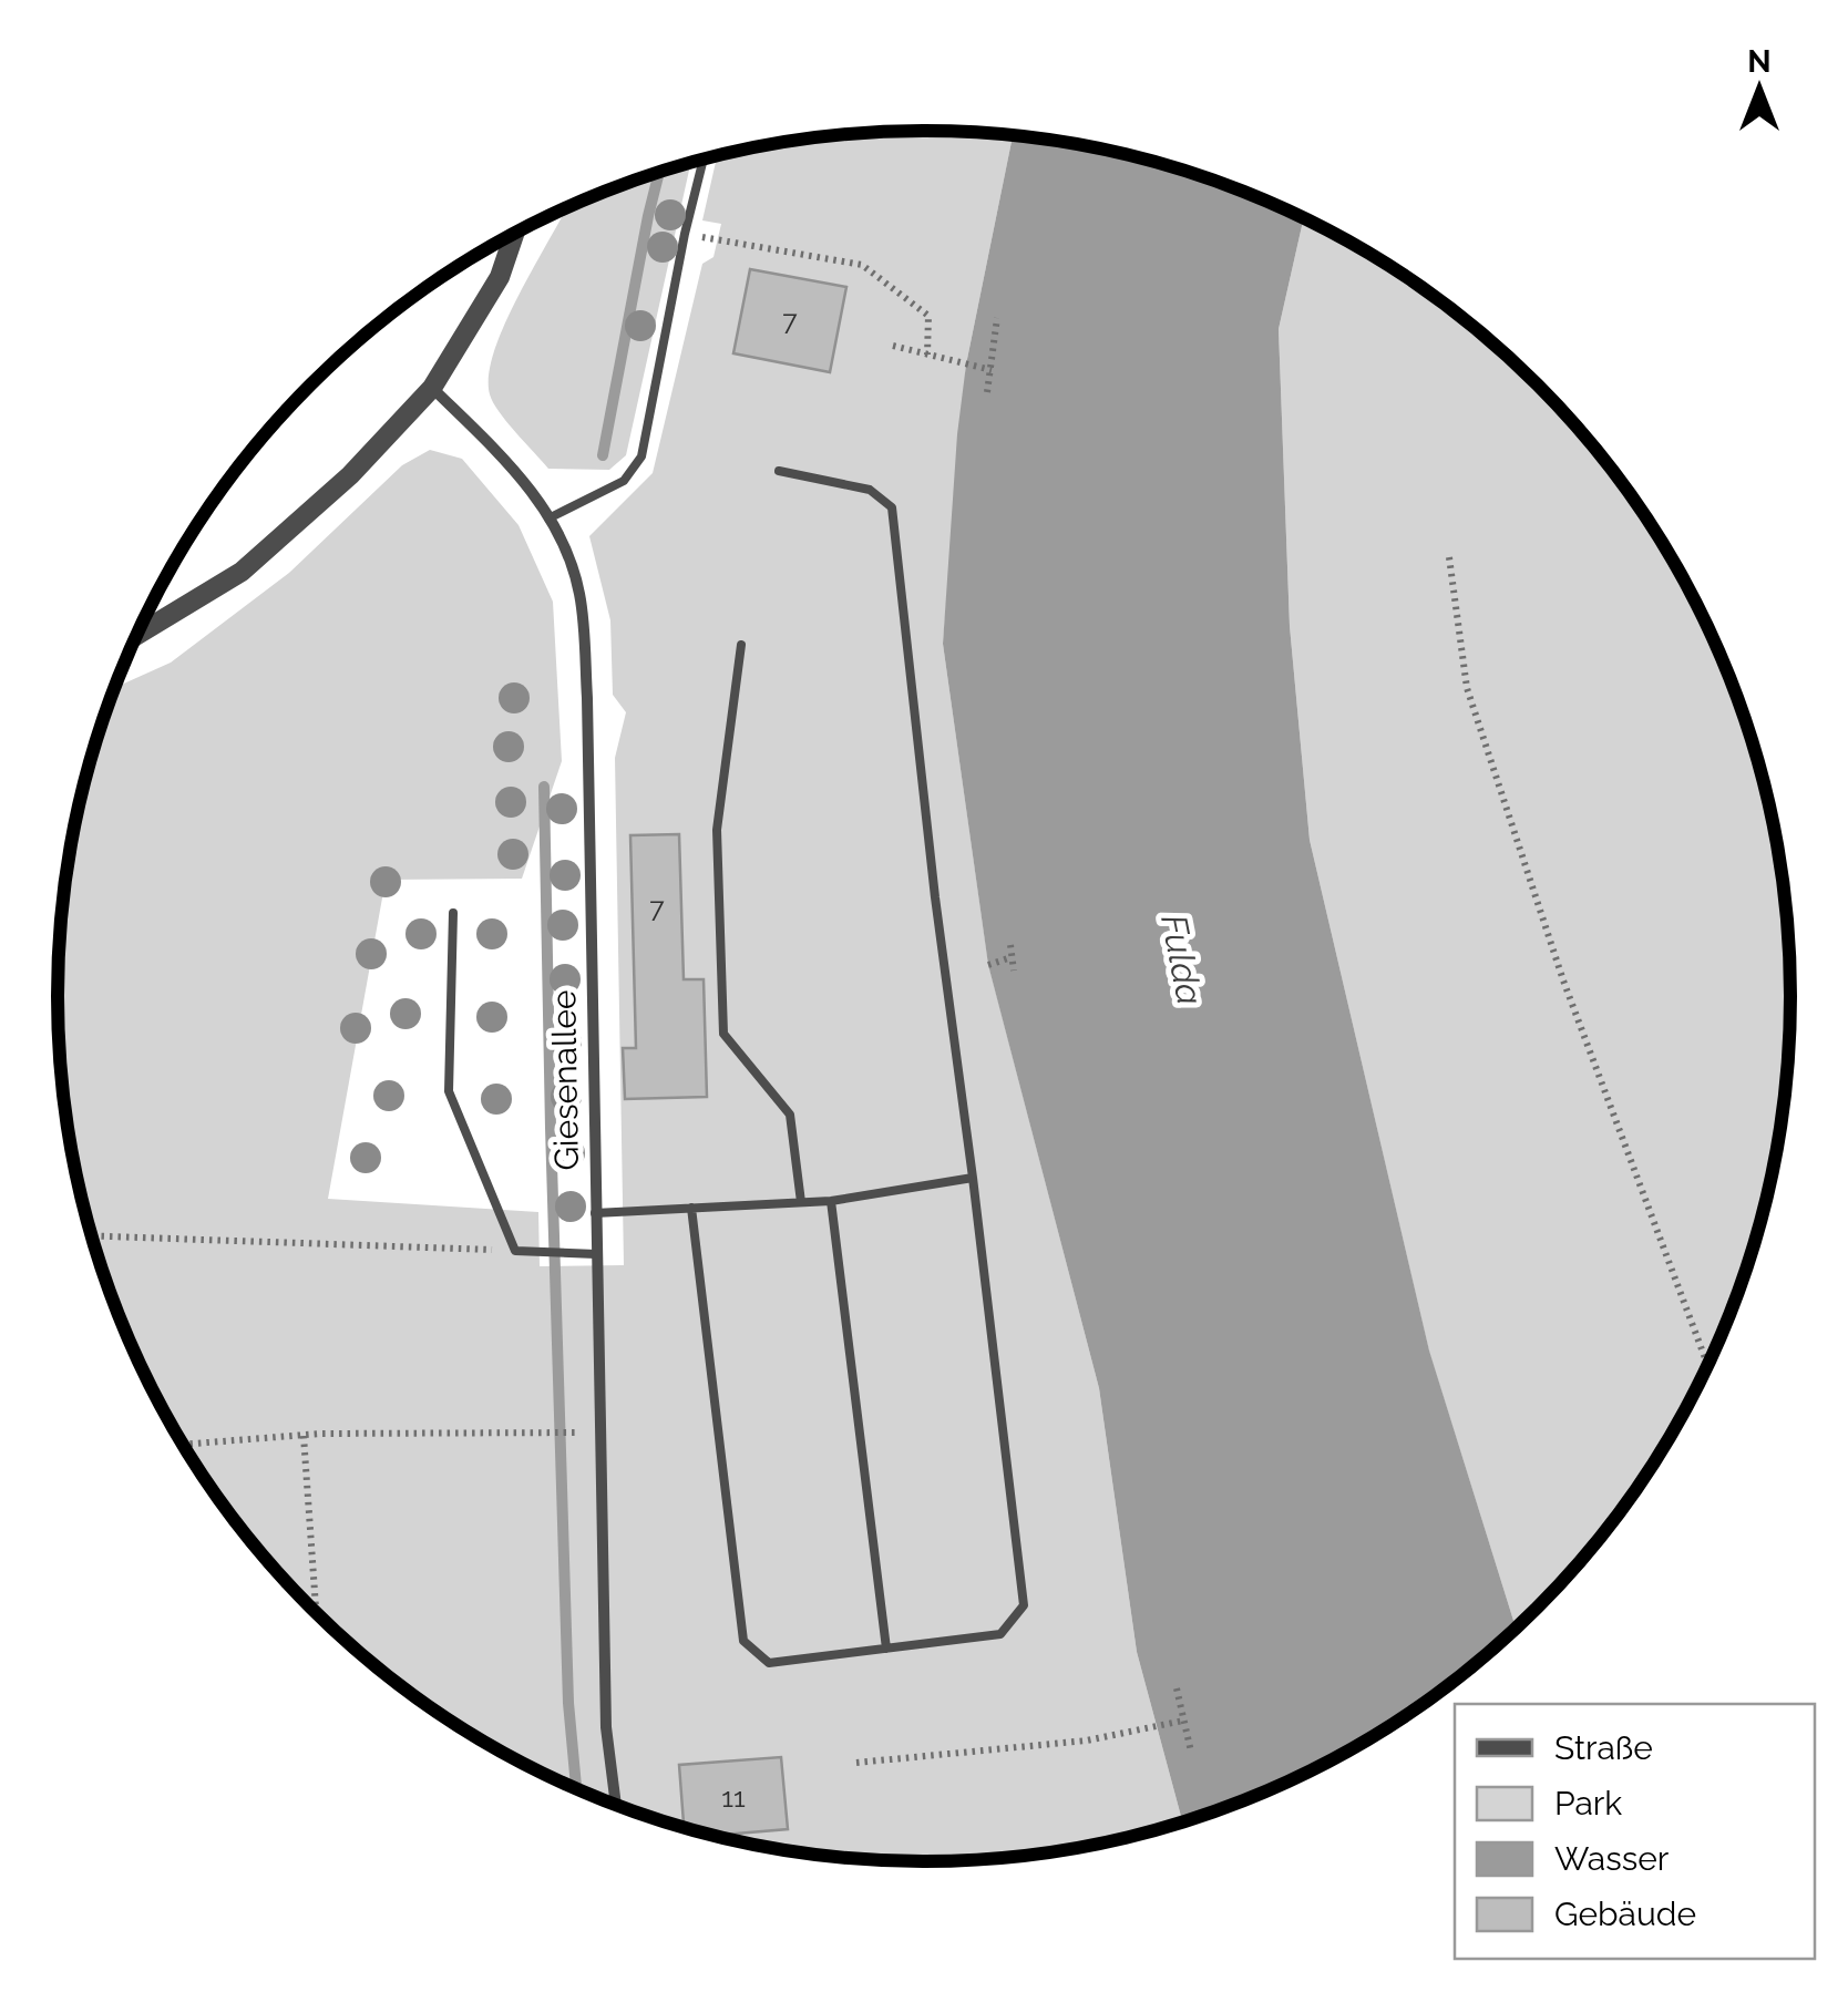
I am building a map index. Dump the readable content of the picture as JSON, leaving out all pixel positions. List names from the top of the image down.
{
  "streets": {
    "street": ["Giesenallee"]
  },
  "water": ["Fulda"],
  "house_numbers": ["7", "7", "11"],
  "legend": [
    "Straße",
    "Park",
    "Wasser",
    "Gebäude"
  ],
  "north": "top"
}
